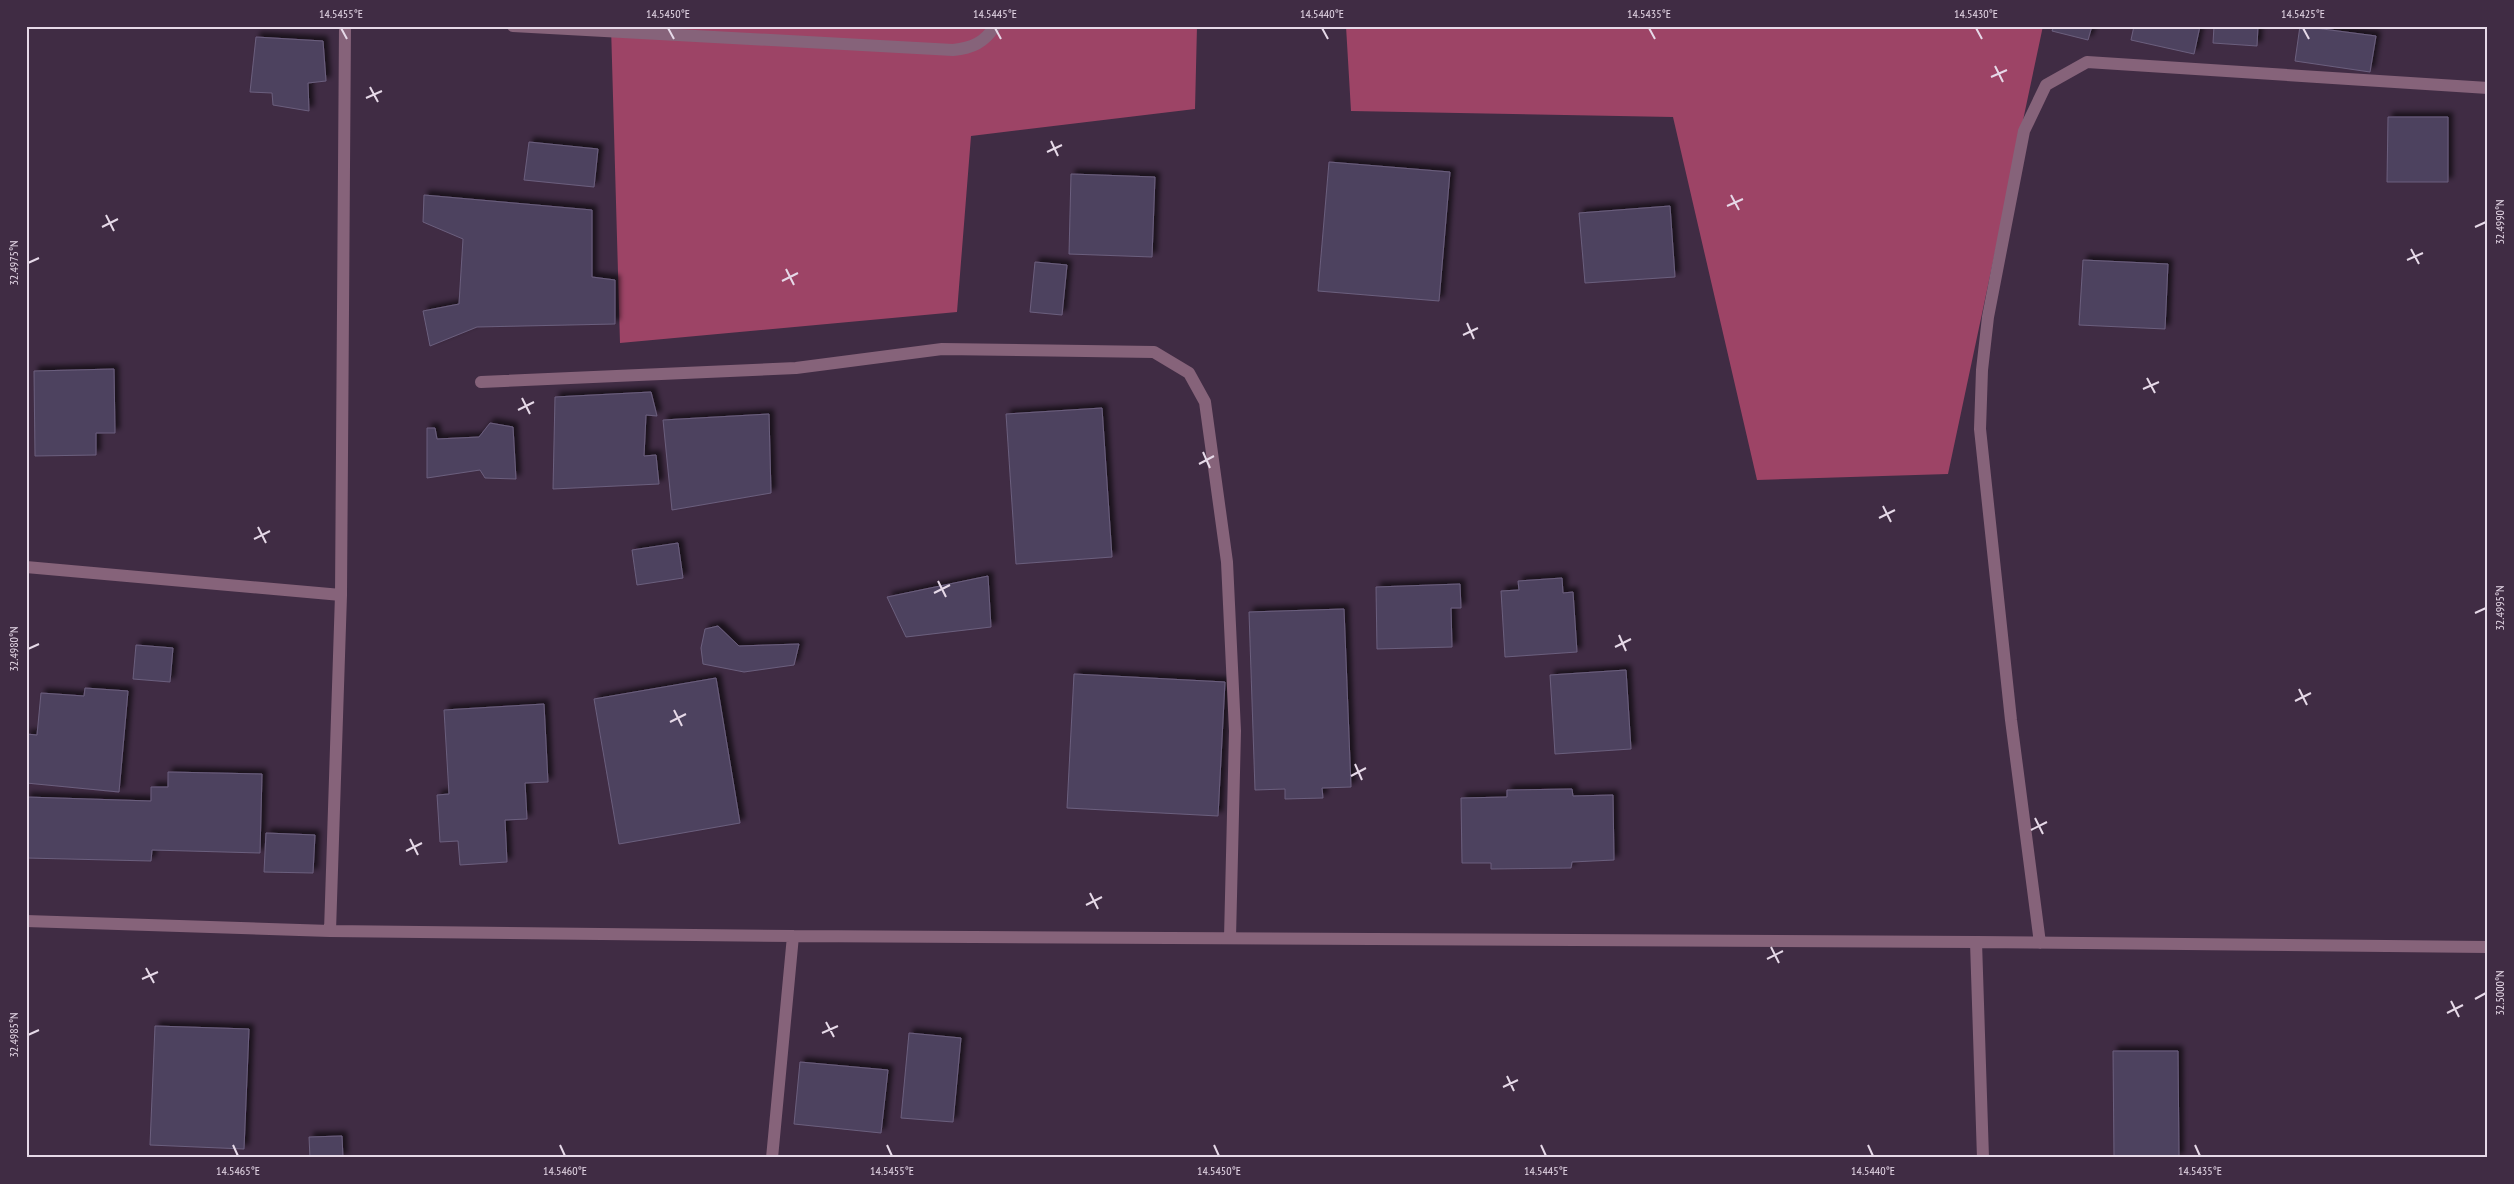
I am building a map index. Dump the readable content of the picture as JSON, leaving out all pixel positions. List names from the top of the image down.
{
  "coordinates": [
    "14.5455°E",
    "14.5450°E",
    "14.5445°E",
    "14.5440°E",
    "14.5435°E",
    "14.5430°E",
    "14.5425°E",
    "32.4990°N",
    "32.4975°N",
    "32.4995°N",
    "32.4980°N",
    "32.5000°N",
    "32.4985°N",
    "14.5465°E",
    "14.5460°E"
  ]
}
